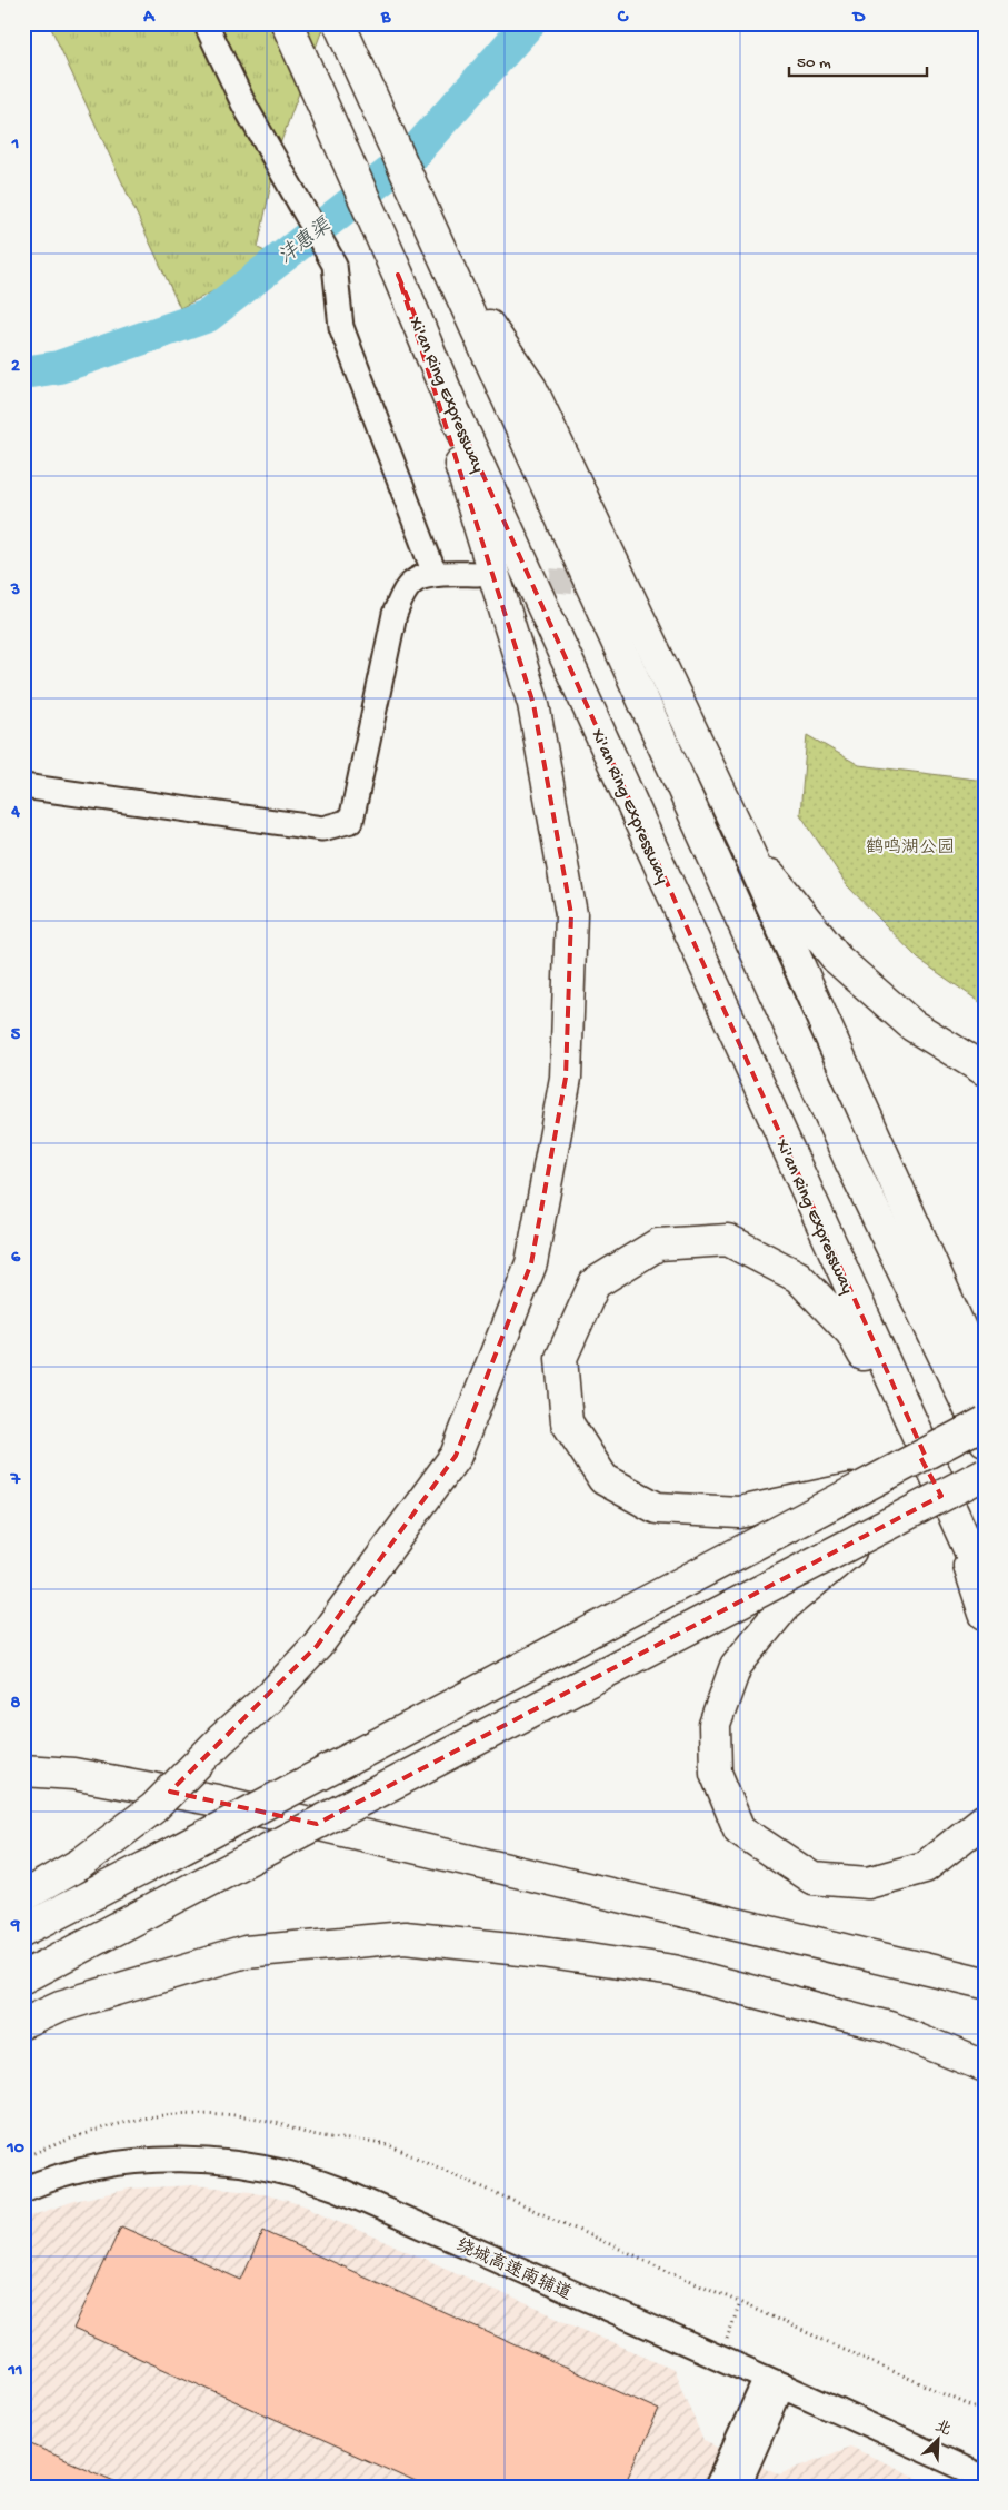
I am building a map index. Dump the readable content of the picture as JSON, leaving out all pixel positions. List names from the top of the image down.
{
  "streets": {
    "highway": ["Xi'an Ring Expressway"],
    "street": ["绕城高速南辅道"]
  },
  "water": ["沣惠渠"],
  "parks": ["鹤鸣湖公园"],
  "scale_bar": "50 m",
  "north": "top right",
  "grid": {
    "columns": [
      "A",
      "B",
      "C",
      "D"
    ],
    "rows": [
      "1",
      "2",
      "3",
      "4",
      "5",
      "6",
      "7",
      "8",
      "9",
      "10",
      "11"
    ]
  }
}
